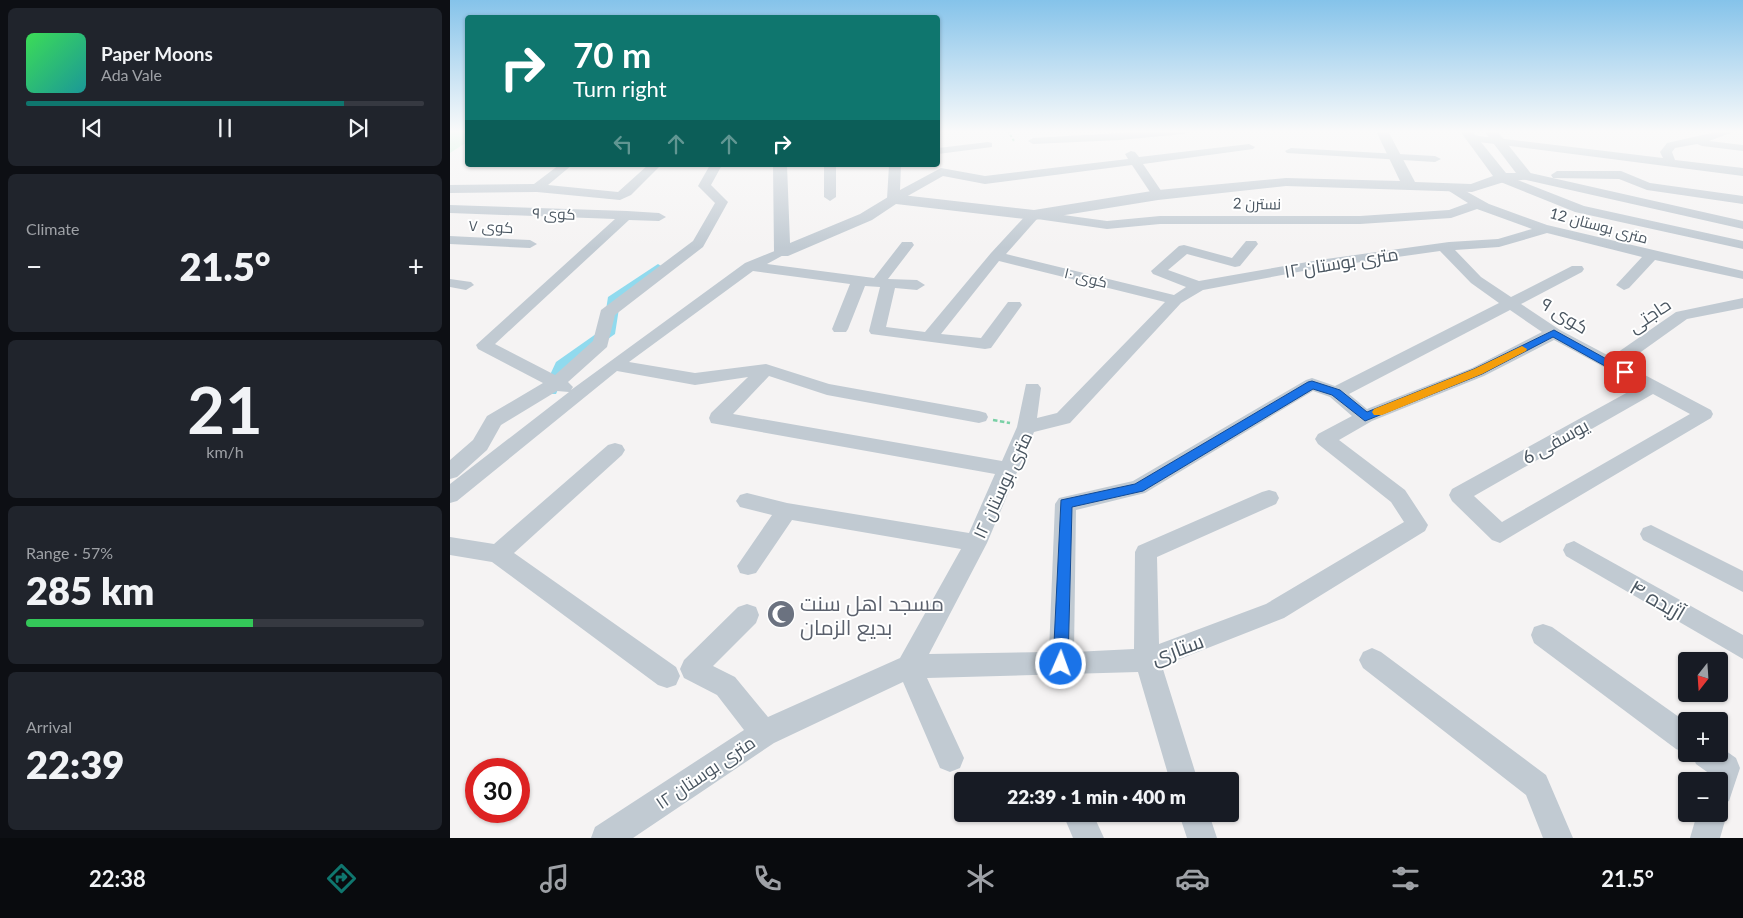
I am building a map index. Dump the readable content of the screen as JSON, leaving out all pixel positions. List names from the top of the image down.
{
  "streets": {
    "street": [
      "نسترن 2",
      "کوی ۹",
      "12 متری بوستان",
      "کوی ۷",
      "۱۲ متری بوستان",
      "کوی ۱۰",
      "حاجتی",
      "یوسفی 6",
      "۴ آژیده",
      "ستاری"
    ]
  },
  "crossings": [
    ["نسترن 2", "12 متری بوستان"],
    ["کوی ۹", "۱۲ متری بوستان"],
    ["کوی ۹", "حاجتی"],
    ["کوی ۹", "یوسفی 6"],
    ["12 متری بوستان", "۱۲ متری بوستان"],
    ["۱۲ متری بوستان", "کوی ۱۰"],
    ["۱۲ متری بوستان", "ستاری"]
  ],
  "places": {
    "mosque": ["مسجد اهل سنت بدیع الزمان"]
  },
  "north": "bottom",
  "page": {
    "turn": ["70 m", "Turn right"],
    "song": ["Paper Moons", "Ada Vale"],
    "tile": [
      "Climate",
      ["21", "km/h"],
      ["Range · 57%", "285 km"],
      ["Arrival", "22:39"]
    ],
    "heat": ["−", "21.5°", "+"],
    "map_buttons": ["+", "−"],
    "limit": "30",
    "trip": "22:39 · 1 min · 400 m",
    "tabs": ["22:38", "21.5°"]
  }
}
